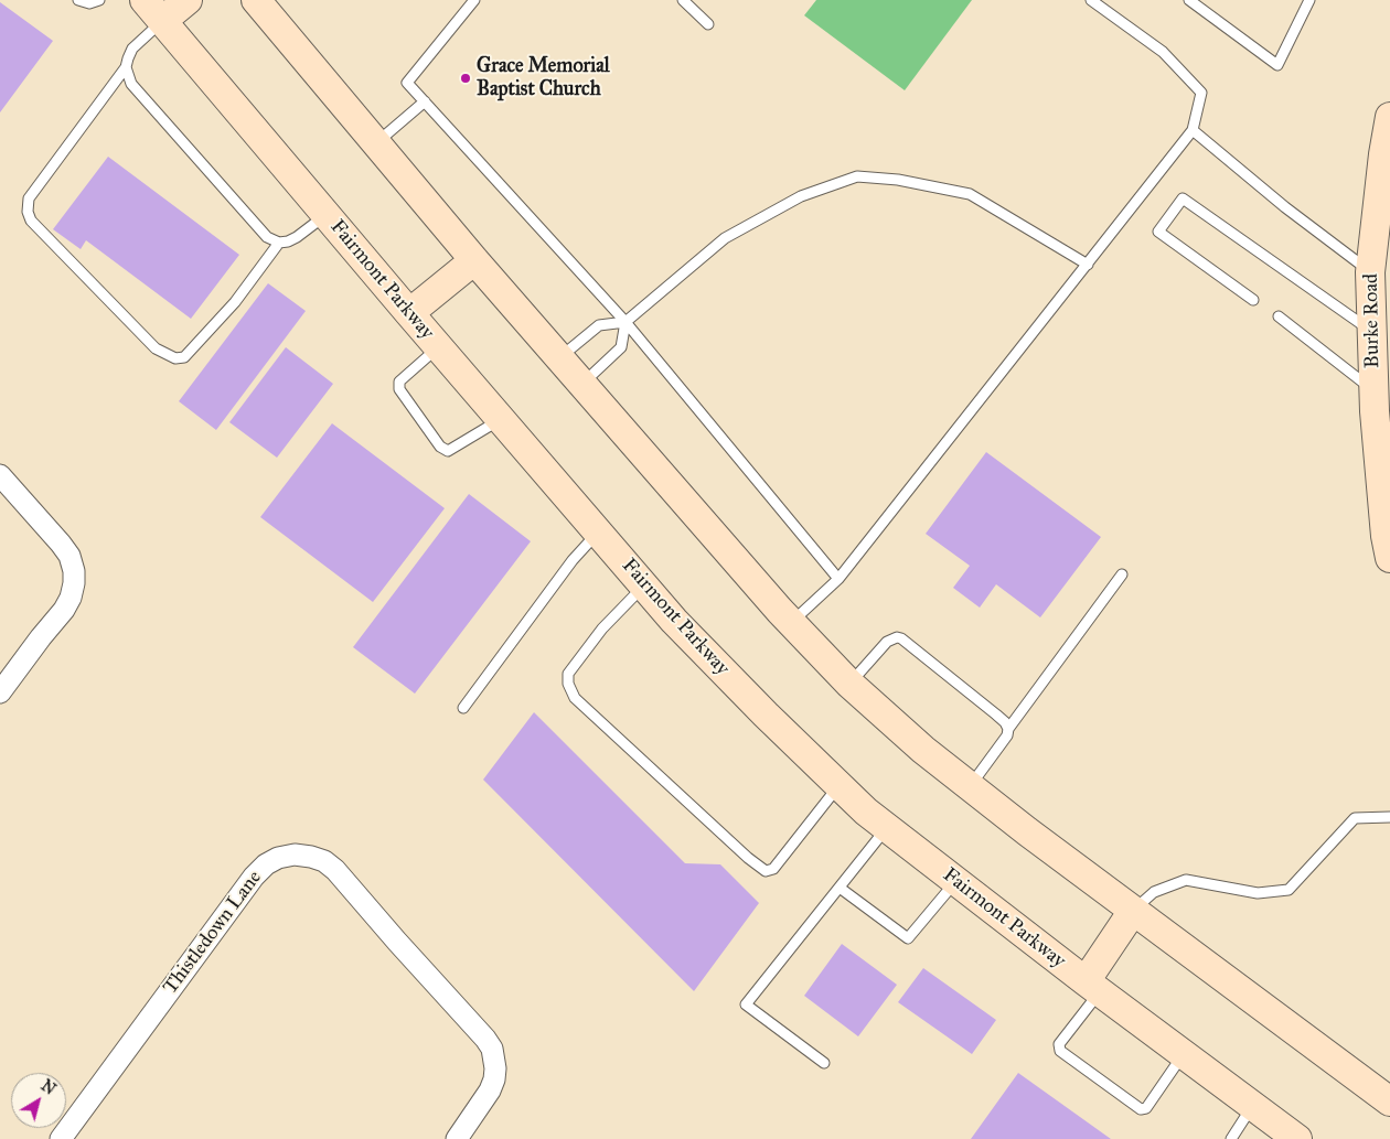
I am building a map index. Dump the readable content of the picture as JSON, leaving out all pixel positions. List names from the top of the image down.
{
  "streets": {
    "main road": ["Fairmont Parkway", "Burke Road"],
    "street": ["Thistledown Lane"]
  },
  "places": ["Grace Memorial Baptist Church"],
  "north": "top right"
}
